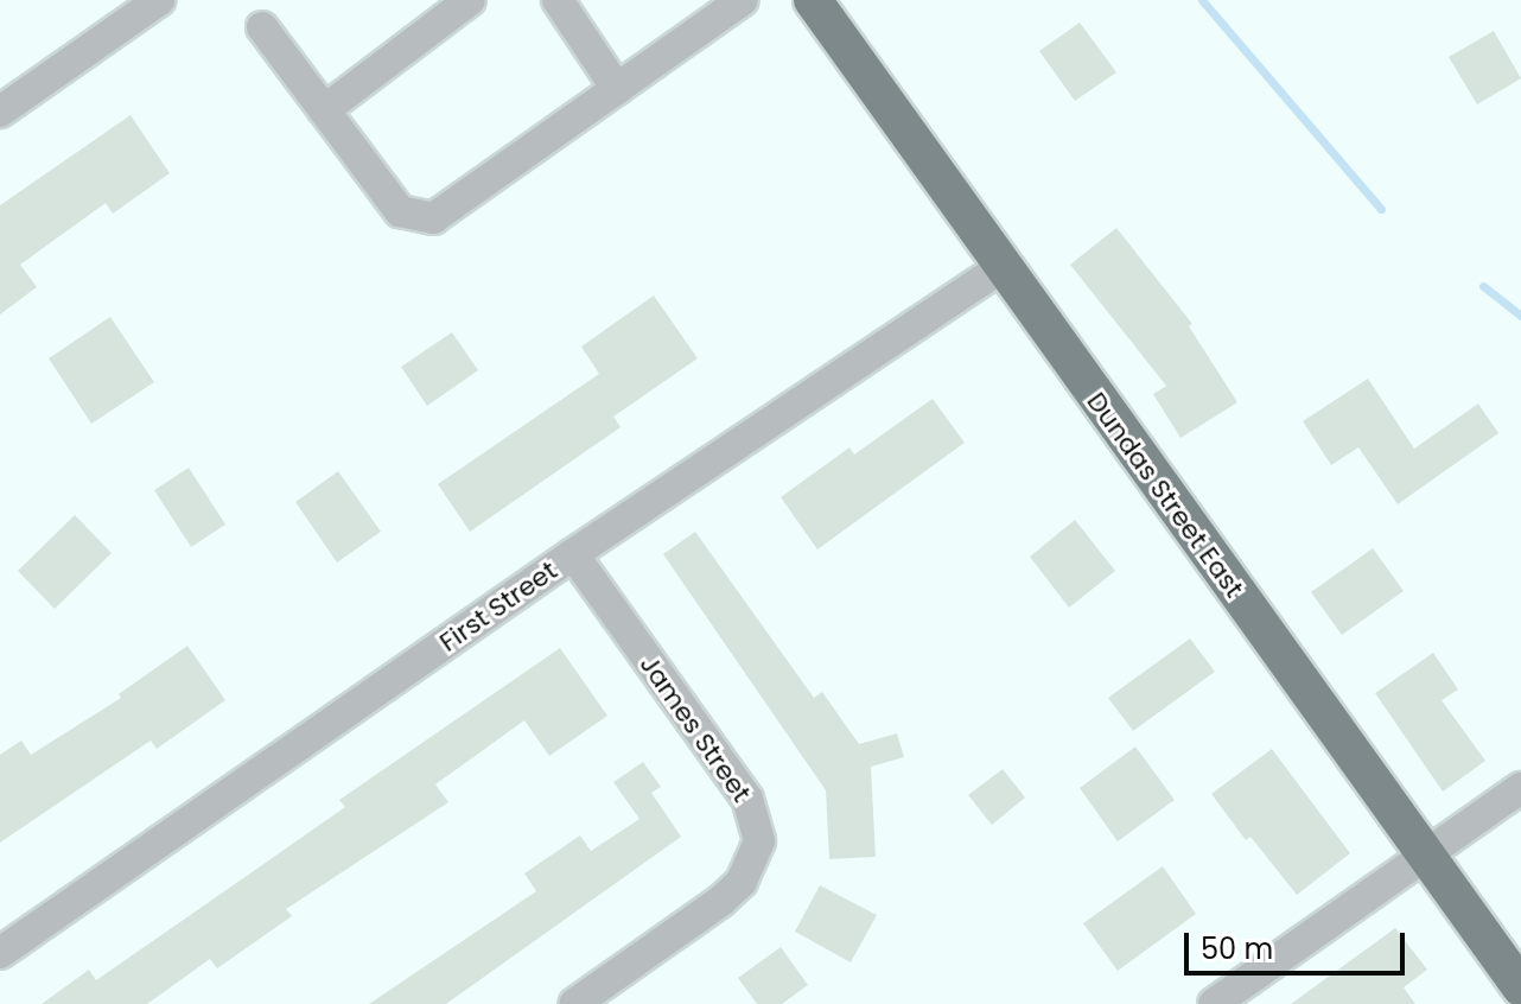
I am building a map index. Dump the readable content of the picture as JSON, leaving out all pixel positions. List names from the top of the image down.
{
  "streets": {
    "main road": ["Dundas Street East"],
    "street": ["First Street", "James Street"]
  },
  "crossings": [
    ["Dundas Street East", "First Street"],
    ["First Street", "James Street"]
  ],
  "scale_bar": "50 m"
}
